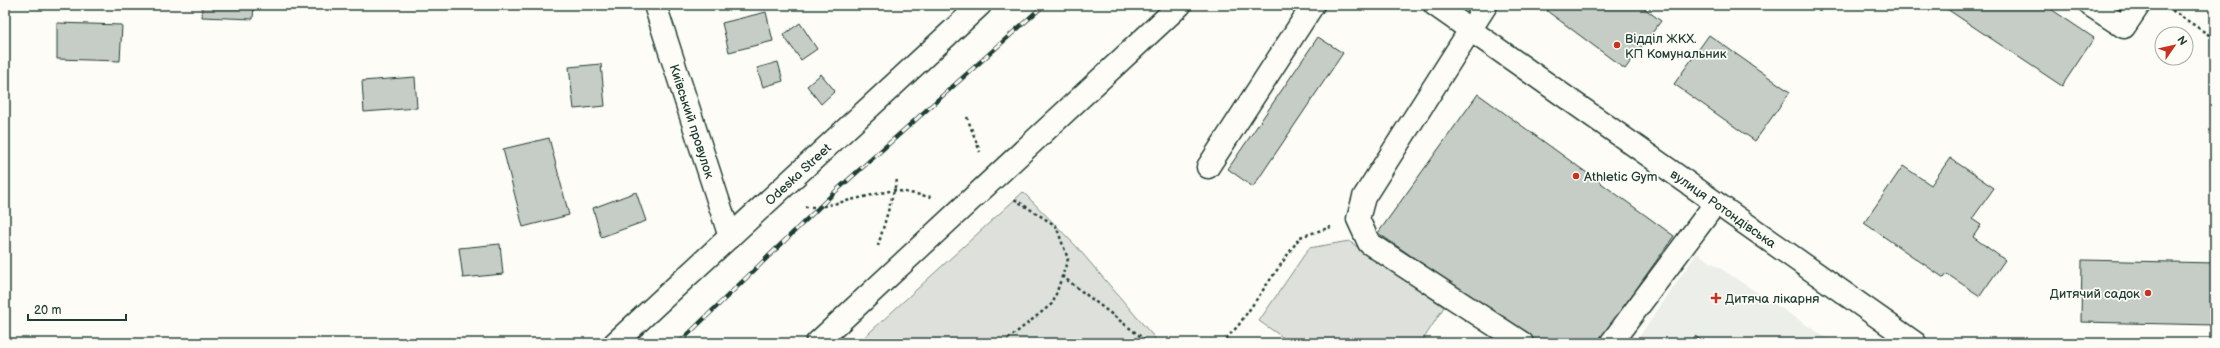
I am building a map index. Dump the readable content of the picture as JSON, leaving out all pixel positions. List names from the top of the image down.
{
  "streets": {
    "street": ["Київський провулок", "Odeska Street", "вулиця Ротондівська"]
  },
  "crossings": [
    ["Київський провулок", "Odeska Street"]
  ],
  "places": {
    "other": ["Відділ ЖКХ. КП Комунальник", "Athletic Gym", "Дитячий садок"],
    "health": ["Дитяча лікарня"]
  },
  "scale_bar": "20 m",
  "north": "top right"
}
